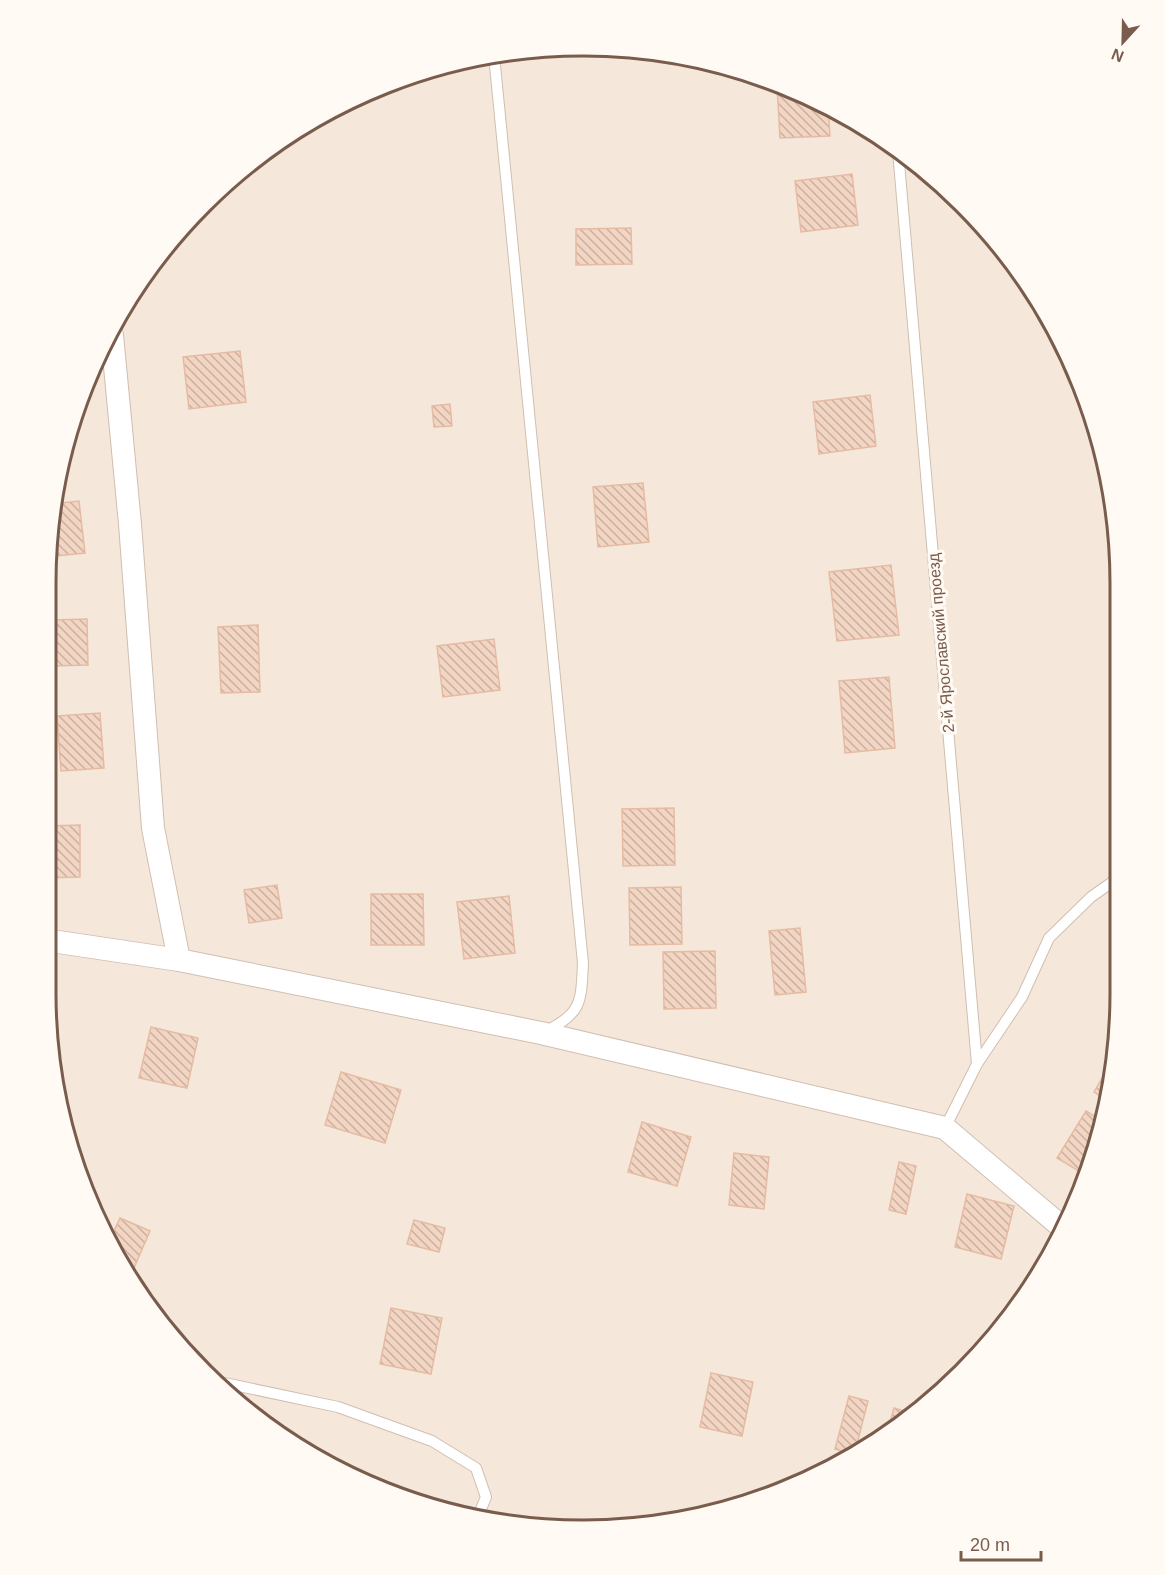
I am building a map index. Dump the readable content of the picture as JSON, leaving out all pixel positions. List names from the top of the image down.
{
  "streets": {
    "lane": ["2-й Ярославский проезд"]
  },
  "scale_bar": "20 m",
  "north": "bottom"
}
